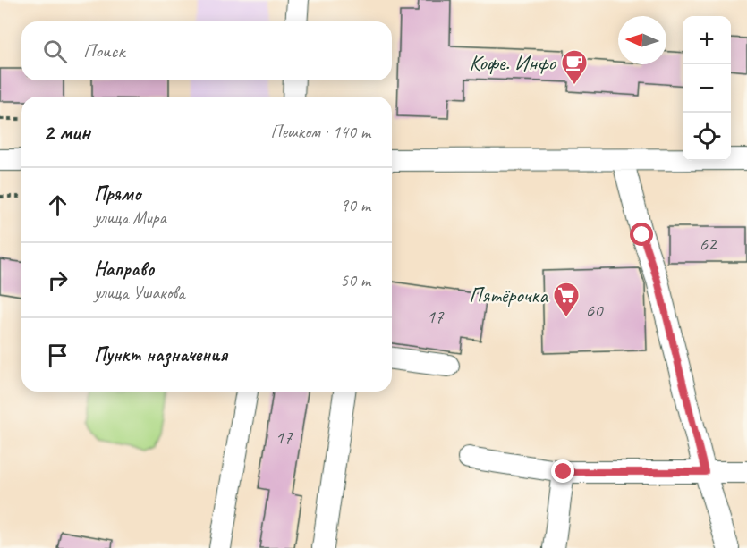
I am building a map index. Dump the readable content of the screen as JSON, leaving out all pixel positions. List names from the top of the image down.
{
  "places": {
    "cafe": ["Кофе. Инфо"],
    "supermarket": ["Пятёрочка"]
  },
  "house_numbers": [
    "62",
    "60",
    "17",
    "17"
  ],
  "north": "left",
  "page": {
    "map_buttons": ["+", "−"],
    "search": "Поиск",
    "heading": ["2 мин", "Пешком · 140 m"],
    "list": [
      ["Прямо", "улица Мира", "90 m"],
      ["Направо", "улица Ушакова", "50 m"],
      "Пункт назначения"
    ]
  }
}
